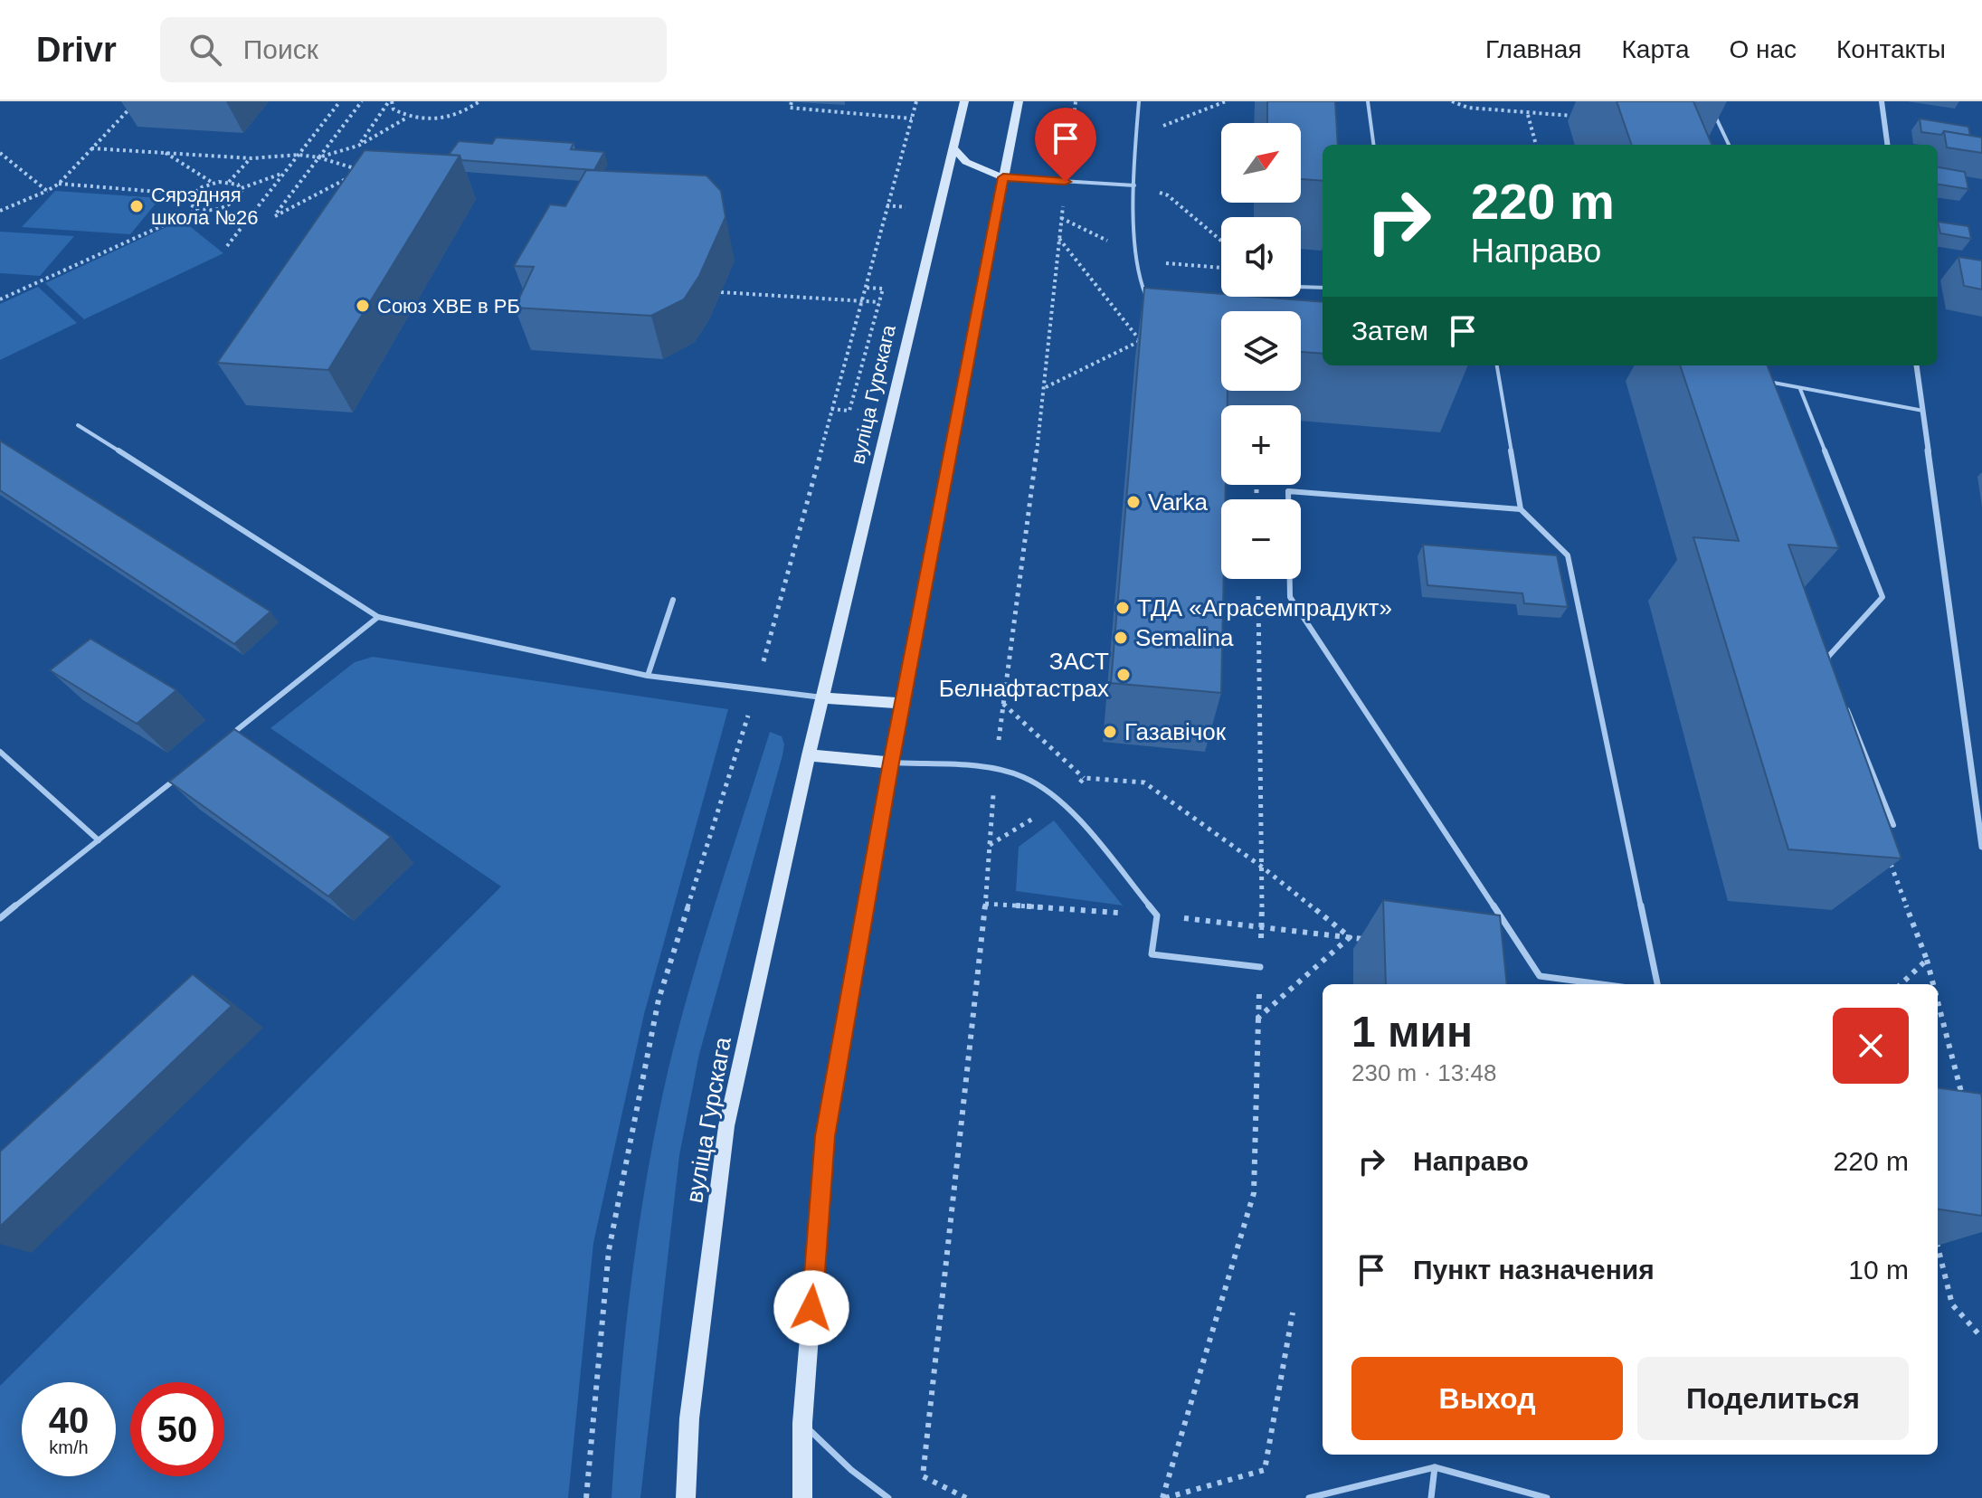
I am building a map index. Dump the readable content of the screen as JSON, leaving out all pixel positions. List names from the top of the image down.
{
  "streets": {
    "main road": ["вуліца Гурскага"]
  },
  "places": [
    "Сярэдняя школа №26",
    "Союз ХВЕ в РБ",
    "Varka",
    "ТДА «Аграсемпрадукт»",
    "Semalina",
    "ЗАСТ Белнафтастрах",
    "Газавічок"
  ],
  "north": "top right",
  "page": {
    "header": "Drivr",
    "search": "Поиск",
    "nav": [
      "Главная",
      "Карта",
      "О нас",
      "Контакты"
    ],
    "map_buttons": ["+", "−"],
    "turn": ["220 m", "Направо"],
    "then": "Затем",
    "heading": ["1 мин", "230 m · 13:48"],
    "list": [
      {
        "name": "Направо",
        "value": "220 m"
      },
      {
        "name": "Пункт назначения",
        "value": "10 m"
      }
    ],
    "buttons": ["Выход", "Поделиться"],
    "speed": "40 km/h",
    "limit": "50"
  }
}
